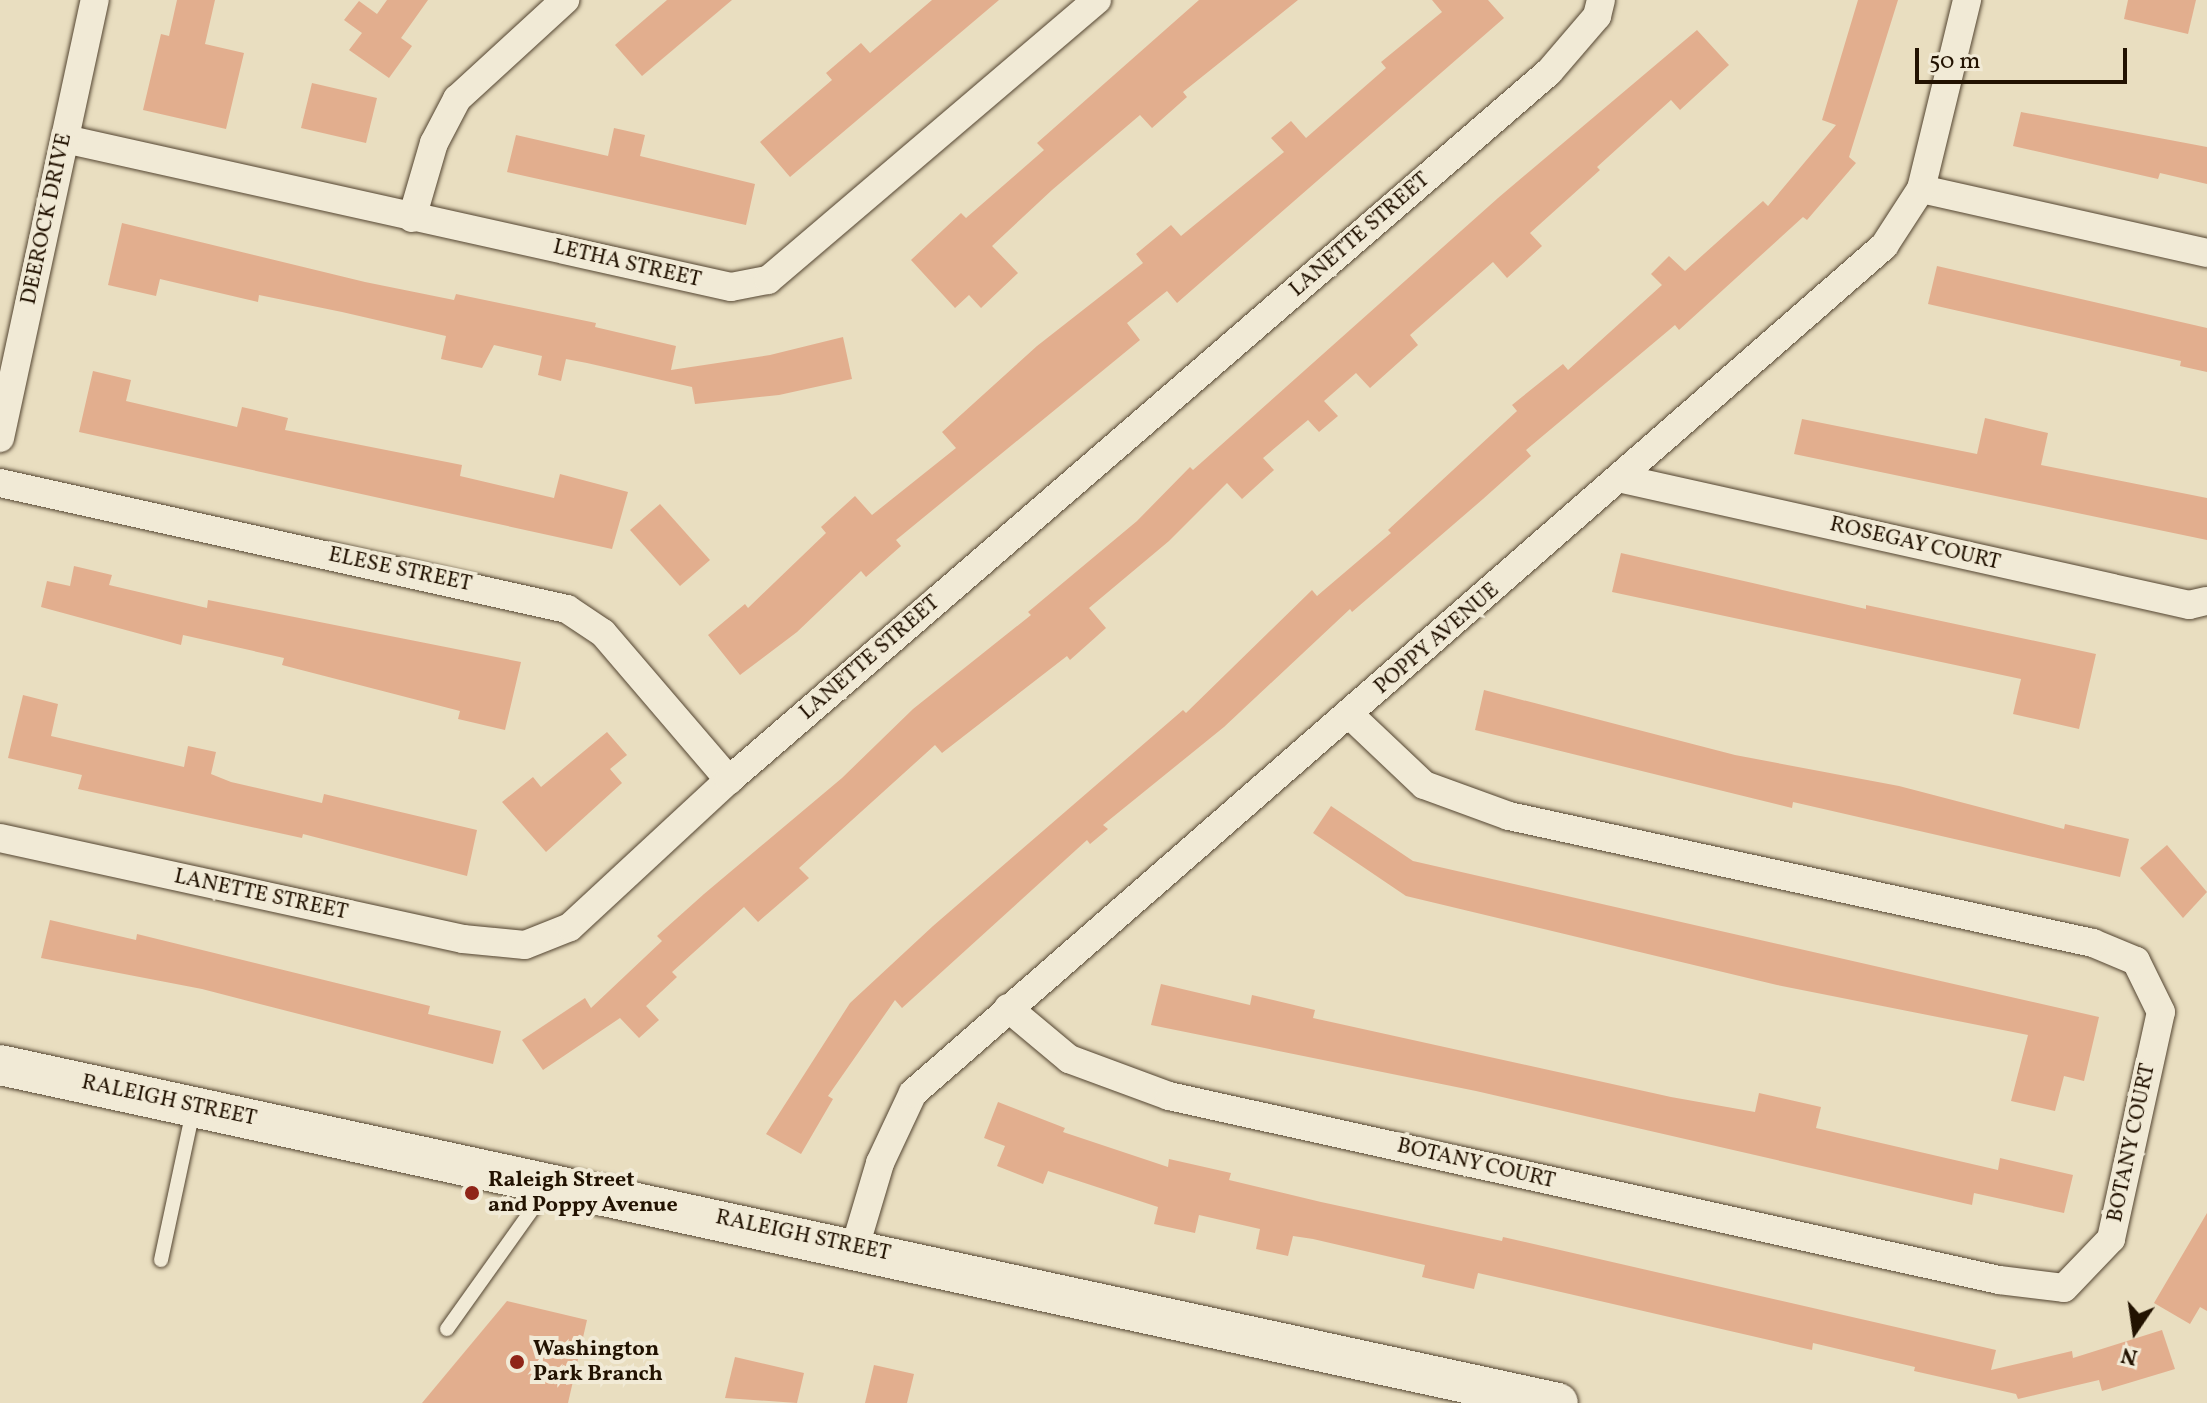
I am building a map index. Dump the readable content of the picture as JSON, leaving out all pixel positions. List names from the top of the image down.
{
  "streets": {
    "street": [
      "DEEROCK DRIVE",
      "LANETTE STREET",
      "LETHA STREET",
      "ROSEGAY COURT",
      "ELESE STREET",
      "POPPY AVENUE",
      "RALEIGH STREET",
      "BOTANY COURT"
    ]
  },
  "crossings": [
    ["DEEROCK DRIVE", "LETHA STREET"],
    ["LANETTE STREET", "ELESE STREET"],
    ["ROSEGAY COURT", "POPPY AVENUE"],
    ["POPPY AVENUE", "RALEIGH STREET"],
    ["POPPY AVENUE", "BOTANY COURT"]
  ],
  "places": ["Raleigh Street and Poppy Avenue", "Washington Park Branch"],
  "scale_bar": "50 m",
  "north": "bottom"
}
